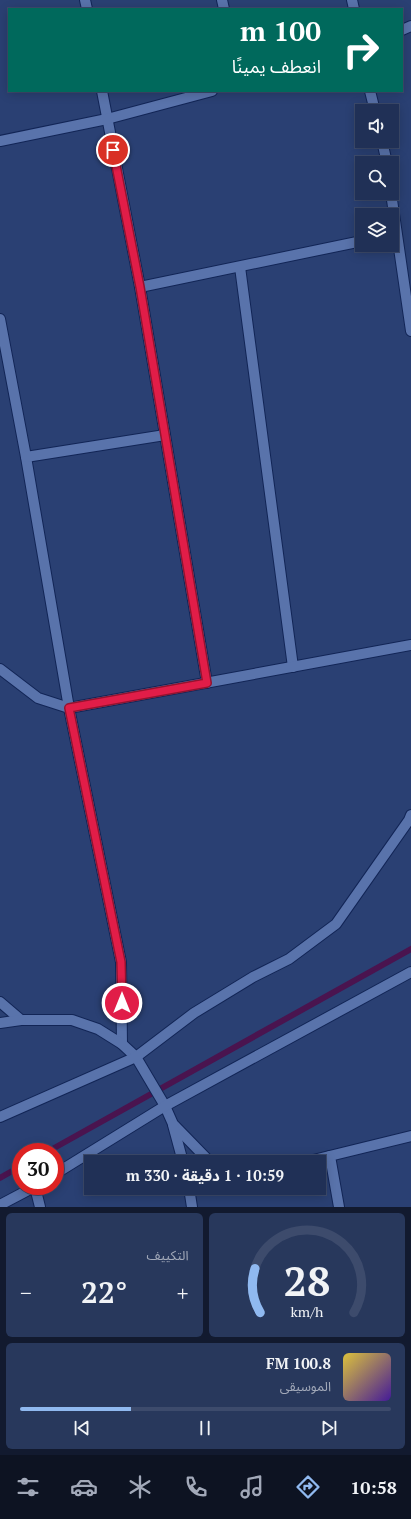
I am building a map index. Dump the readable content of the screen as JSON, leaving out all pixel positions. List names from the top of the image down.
{
  "page": {
    "turn": ["100 m", "انعطف يمينًا"],
    "limit": "30",
    "trip": "10:59 · 1 دقيقة · 330 m",
    "tile": "التكييف",
    "heat": ["−", "22°", "+"],
    "song": ["100.8 FM", "الموسيقى"],
    "tabs": "10:58",
    "gauge": ["28", "km/h"]
  }
}
